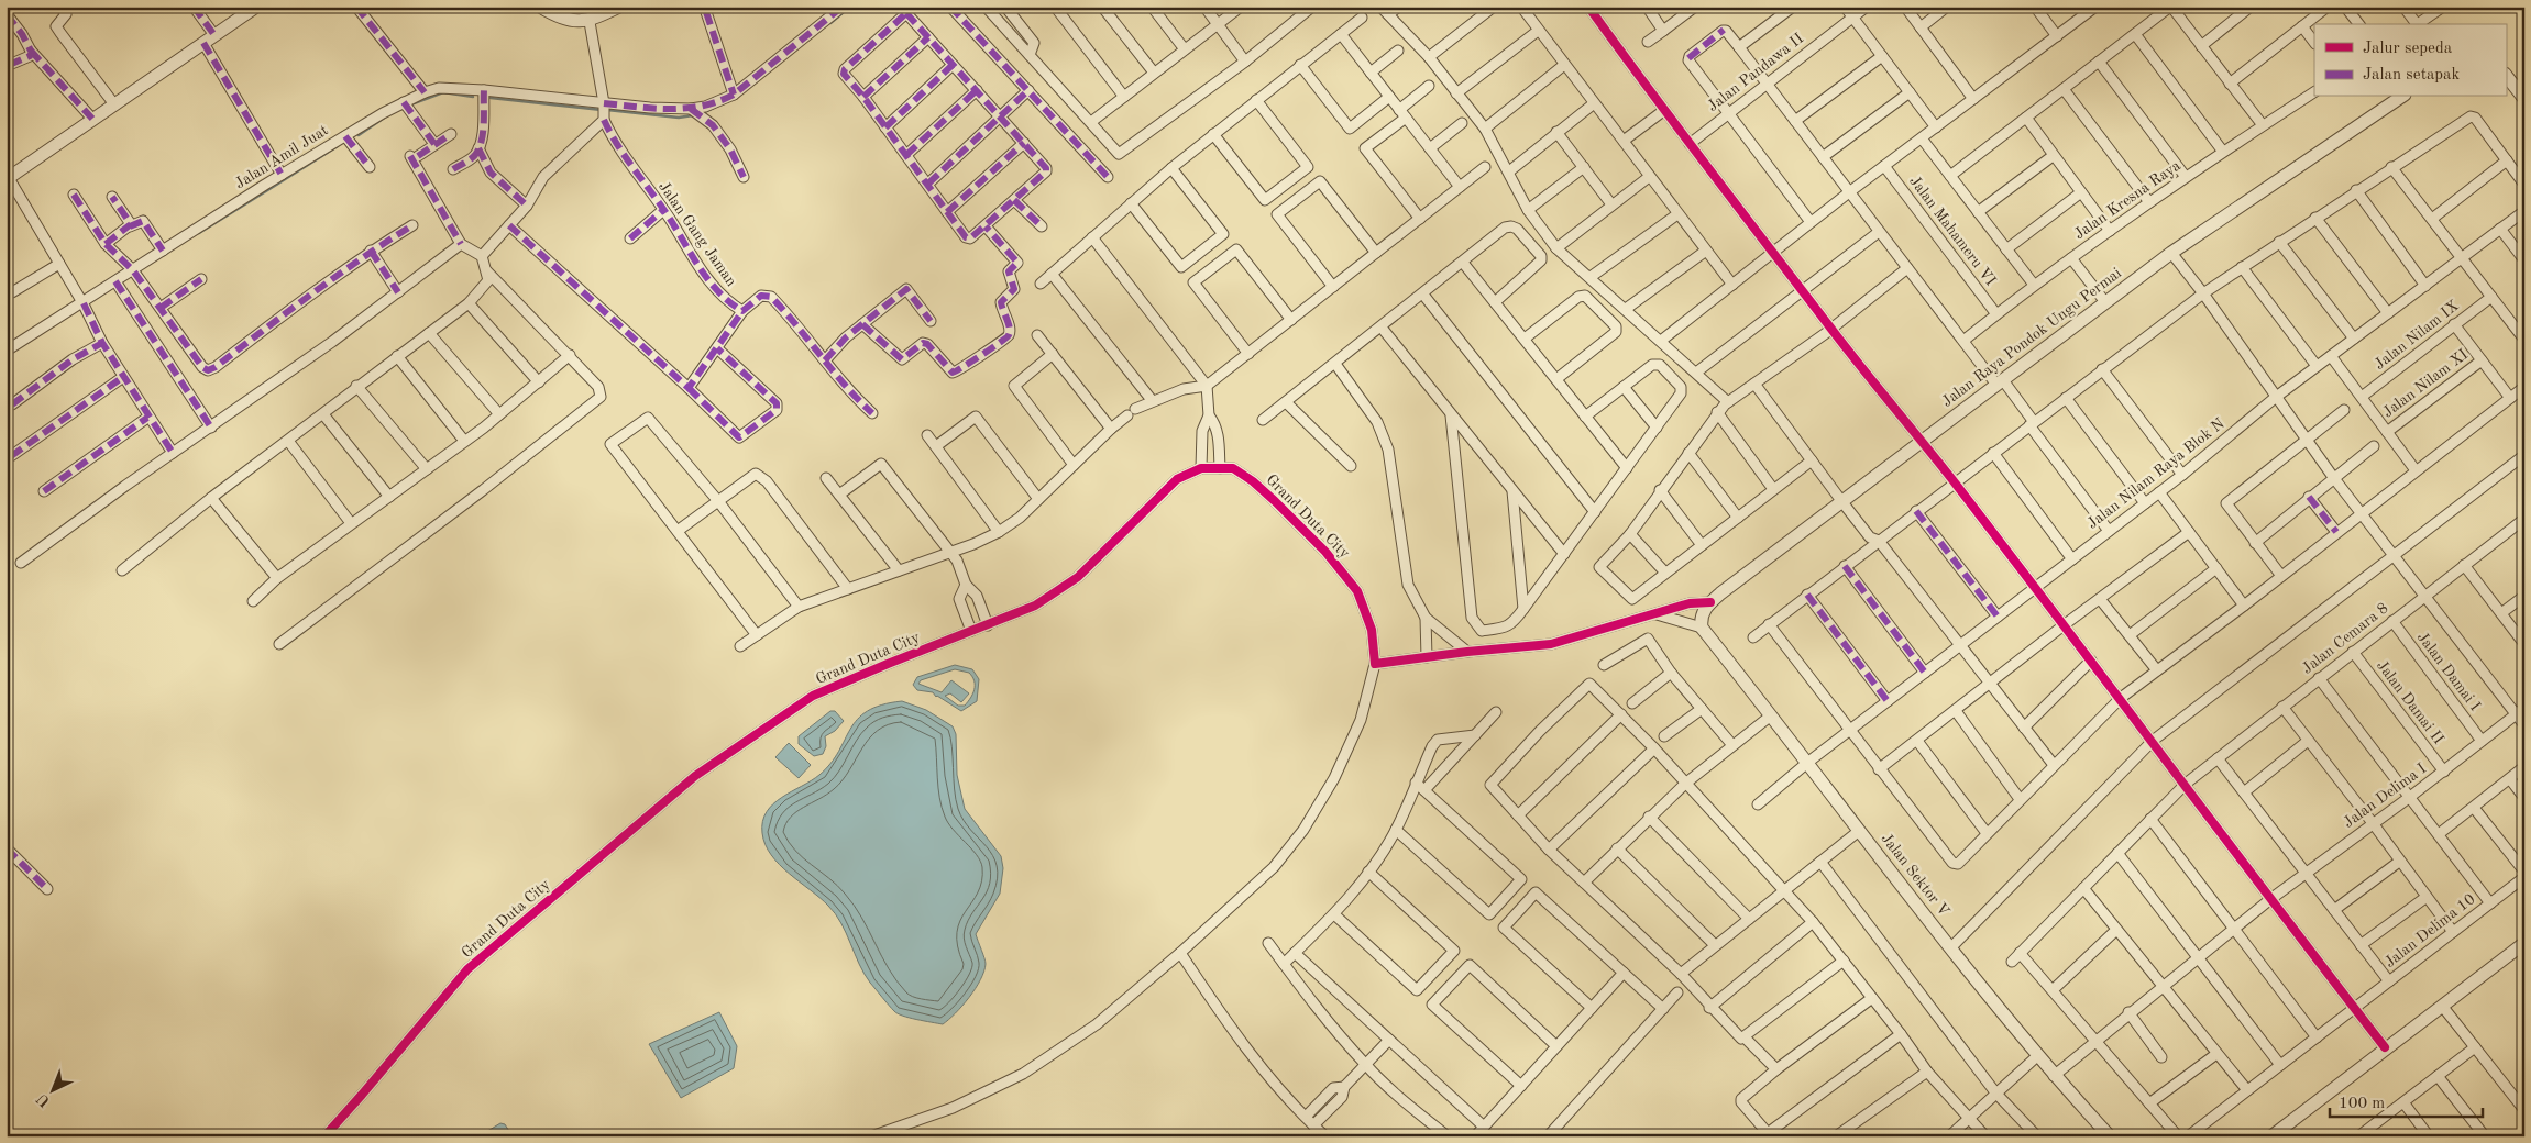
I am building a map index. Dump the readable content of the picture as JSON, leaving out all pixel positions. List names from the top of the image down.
{
  "streets": {
    "street": [
      "Jalan Pandawa II",
      "Jalan Amil Juat",
      "Jalan Kresna Raya",
      "Jalan Mahameru VI",
      "Jalan Gang Jaman",
      "Jalan Nilam IX",
      "Jalan Raya Pondok Ungu Permai",
      "Jalan Nilam XI",
      "Jalan Nilam Raya Blok N",
      "Grand Duta City",
      "Jalan Cemara 8",
      "Jalan Damai I",
      "Jalan Damai II",
      "Jalan Delima I",
      "Jalan Sektor V",
      "Jalan Delima 10"
    ]
  },
  "crossings": [
    ["Jalan Amil Juat", "Jalan Gang Jaman"],
    ["Jalan Kresna Raya", "Jalan Mahameru VI"],
    ["Jalan Nilam Raya Blok N", "Jalan Sektor V"],
    ["Jalan Cemara 8", "Jalan Damai I"],
    ["Jalan Cemara 8", "Jalan Damai II"],
    ["Jalan Damai I", "Jalan Delima I"],
    ["Jalan Damai II", "Jalan Delima I"],
    ["Jalan Delima I", "Jalan Sektor V"]
  ],
  "legend": ["Jalur sepeda", "Jalan setapak"],
  "scale_bar": "100 m",
  "north": "bottom left"
}
